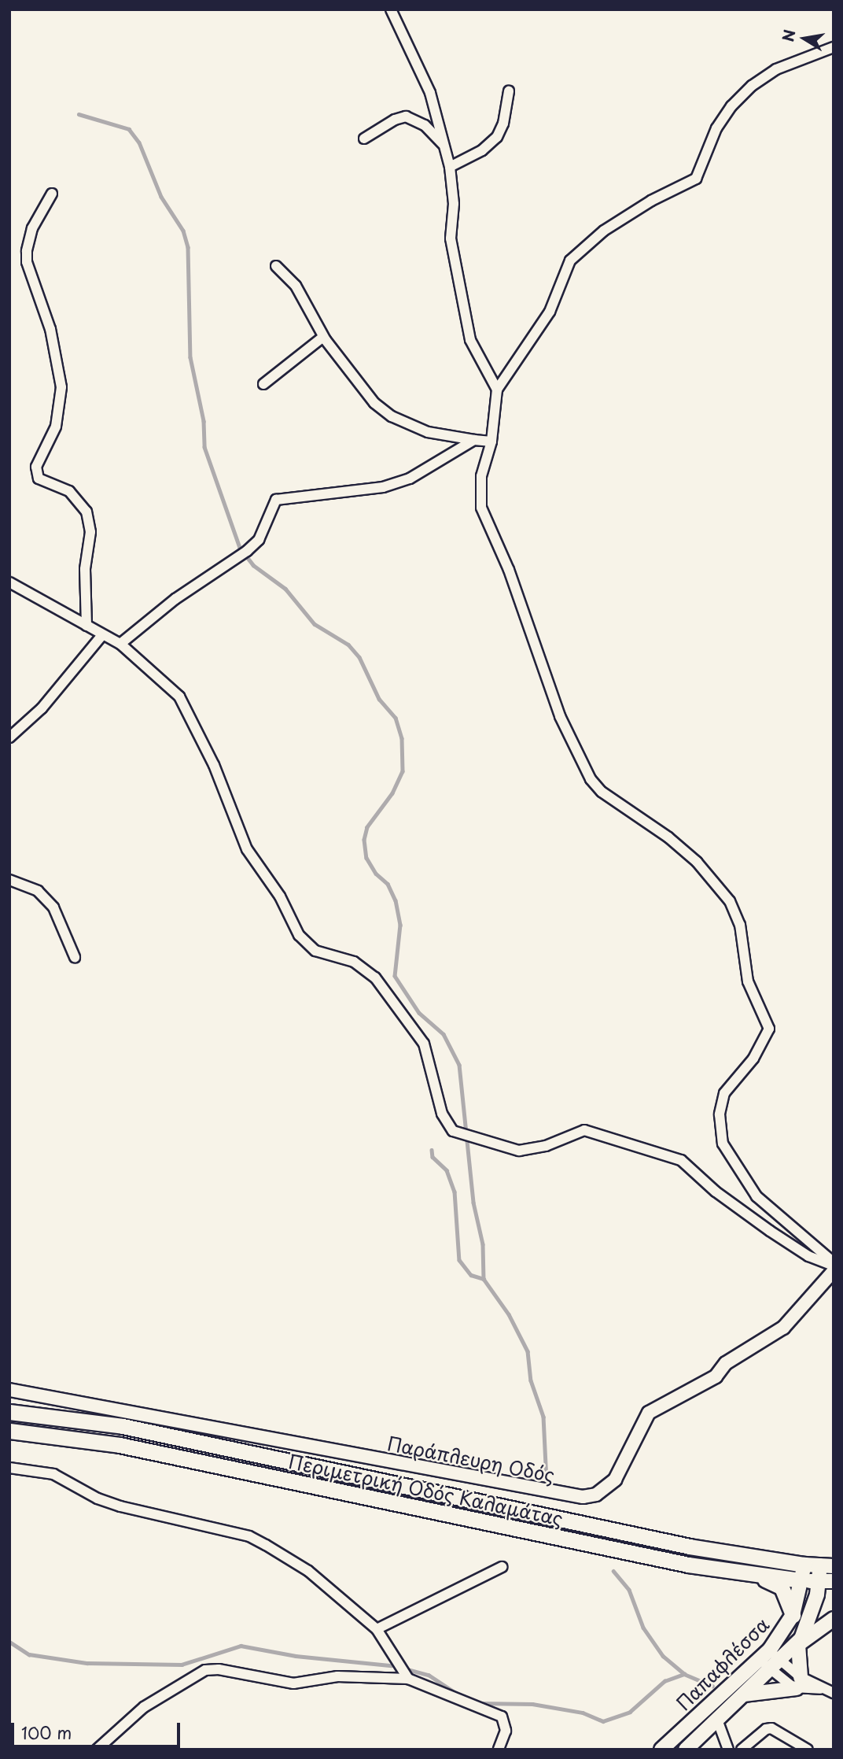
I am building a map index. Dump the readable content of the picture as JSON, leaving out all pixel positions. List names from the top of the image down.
{
  "streets": {
    "main road": ["Περιμετρική Οδός Καλαμάτας", "Παπαφλέσσα"],
    "street": ["Παράπλευρη Οδός"]
  },
  "crossings": [
    ["Περιμετρική Οδός Καλαμάτας", "Παπαφλέσσα"]
  ],
  "scale_bar": "100 m",
  "north": "left"
}
